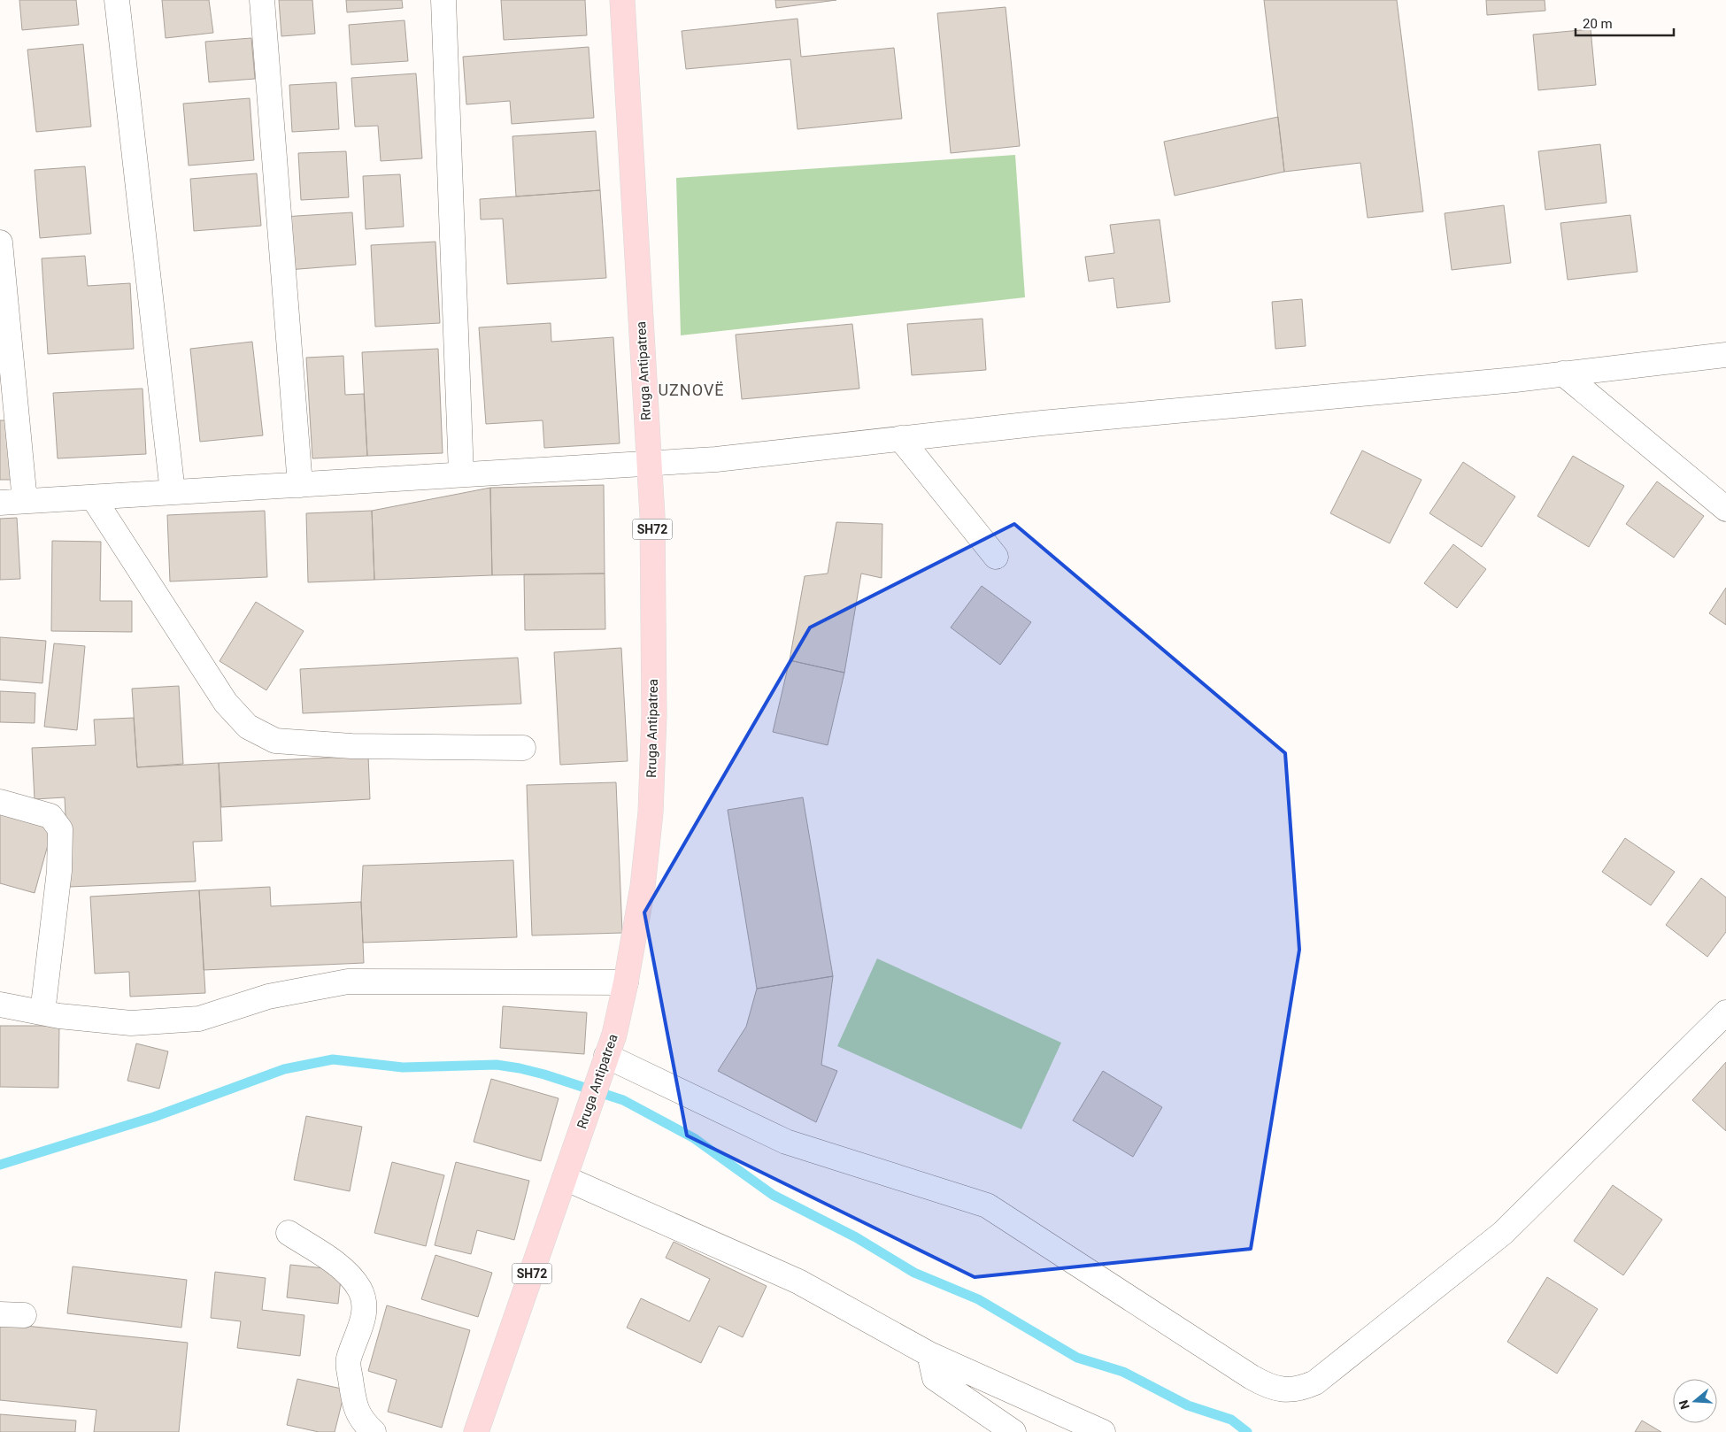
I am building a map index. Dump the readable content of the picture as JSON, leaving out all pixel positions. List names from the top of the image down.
{
  "streets": {
    "main road": ["Rruga Antipatrea", "SH72"]
  },
  "districts": ["UZNOVË"],
  "scale_bar": "20 m",
  "north": "left"
}
